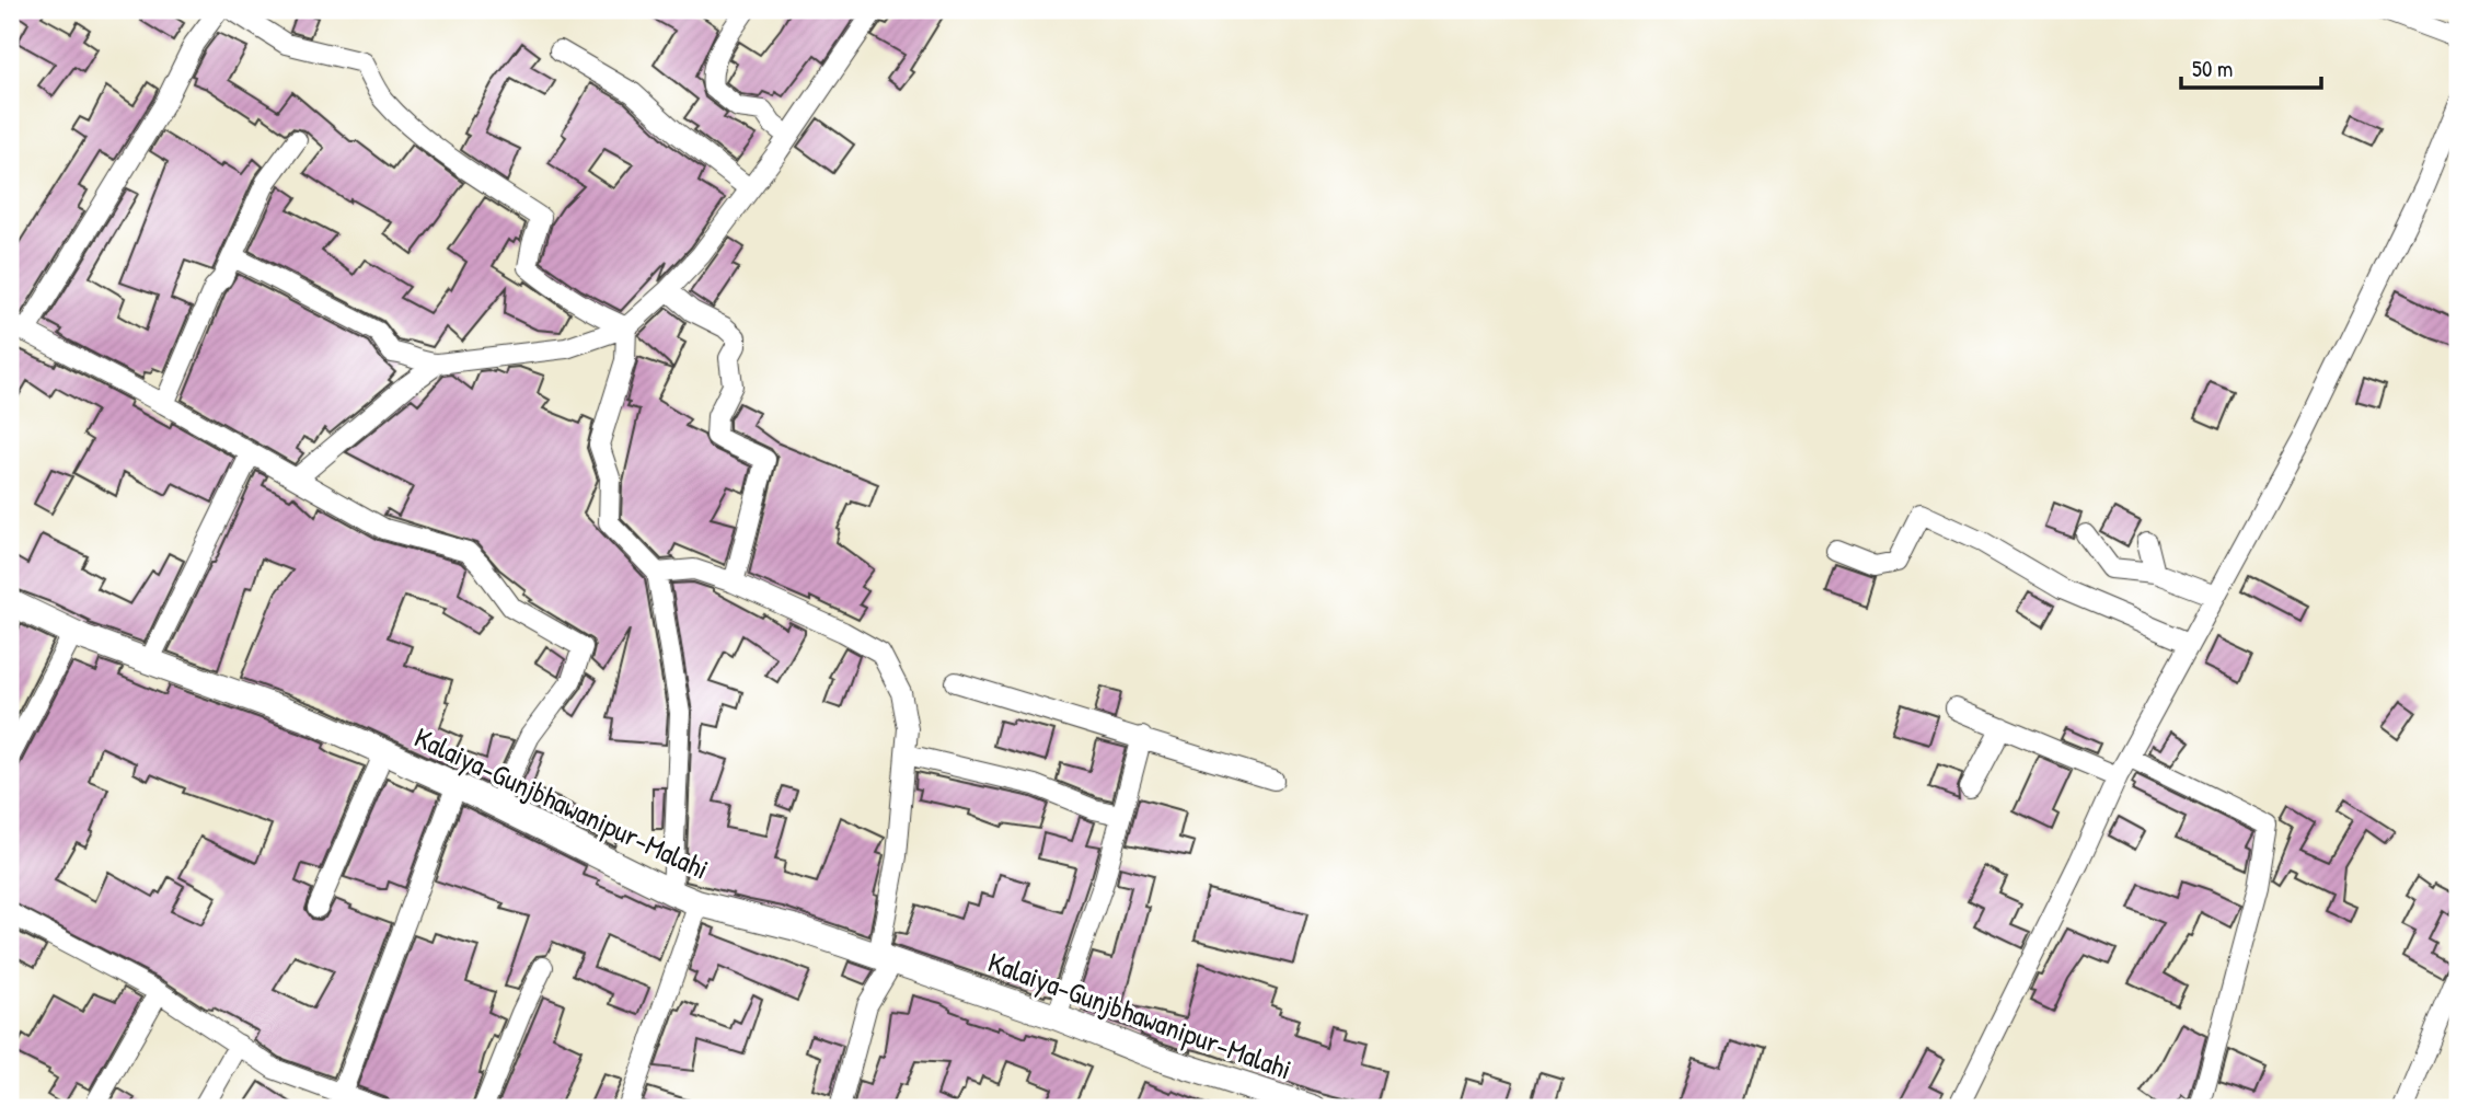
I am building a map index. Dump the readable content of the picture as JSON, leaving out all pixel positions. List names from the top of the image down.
{
  "streets": {
    "street": ["Kalaiya-Gunjbhawanipur-Malahi"]
  },
  "scale_bar": "50 m"
}
